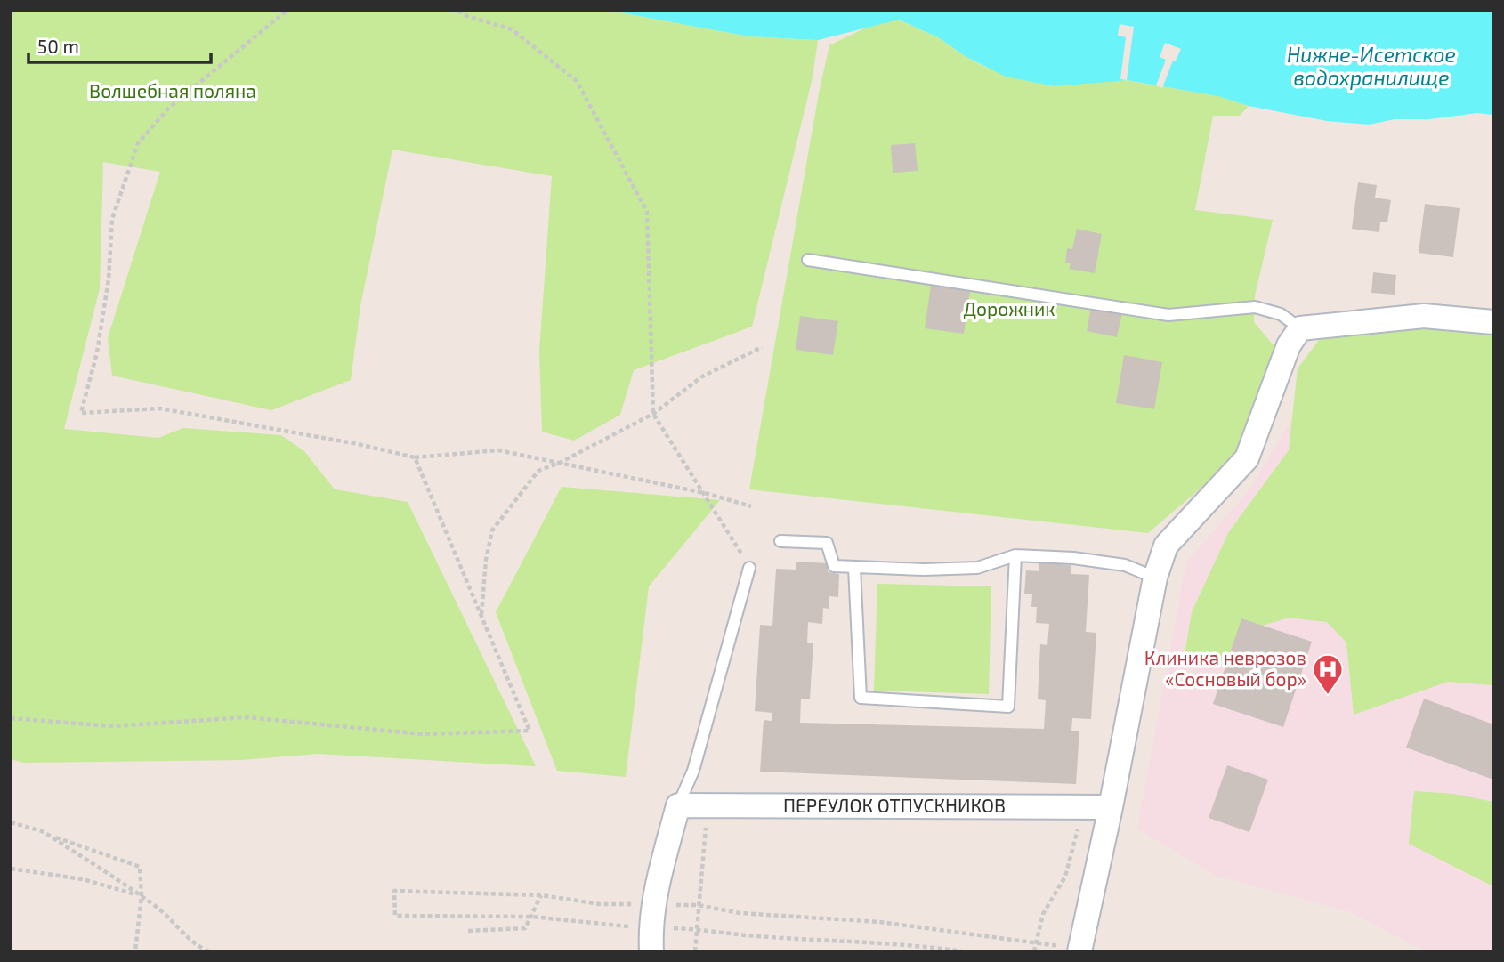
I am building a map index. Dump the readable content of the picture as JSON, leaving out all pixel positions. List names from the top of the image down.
{
  "streets": {
    "street": ["ПЕРЕУЛОК ОТПУСКНИКОВ"]
  },
  "water": ["Нижне-Исетское водохранилище"],
  "parks": ["Волшебная поляна", "Дорожник"],
  "places": {
    "hospital": ["Клиника неврозов «Сосновый бор»"]
  },
  "scale_bar": "50 m"
}
